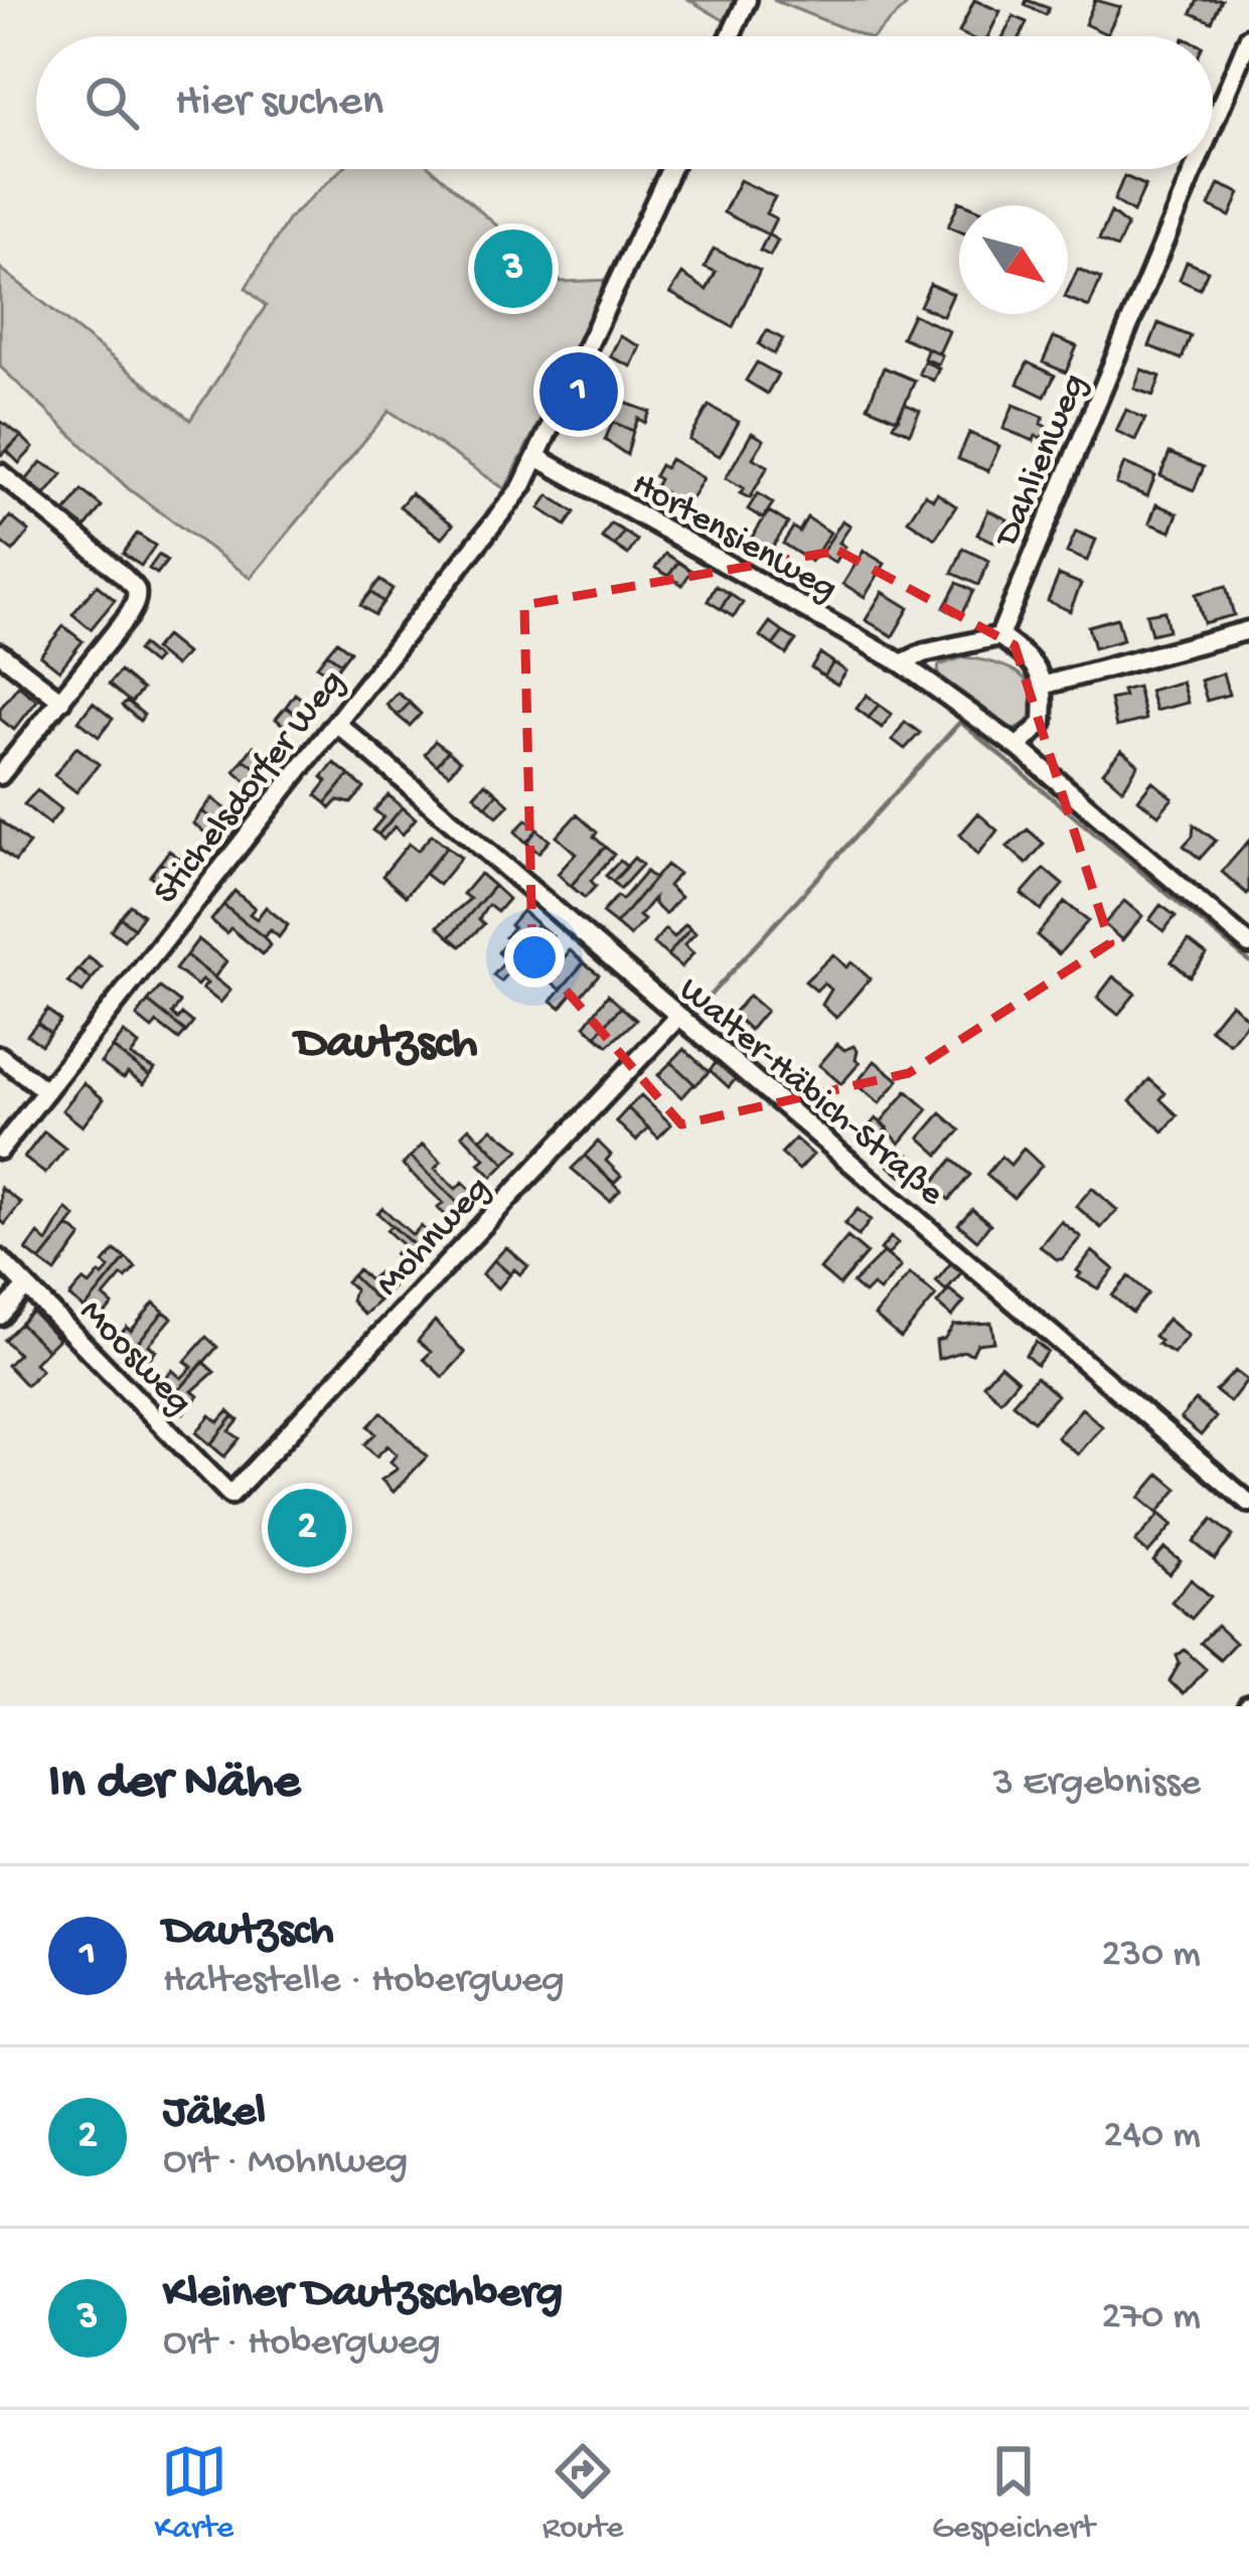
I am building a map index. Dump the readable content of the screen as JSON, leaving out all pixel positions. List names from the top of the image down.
{
  "streets": {
    "street": [
      "Dahlienweg",
      "Hortensienweg",
      "Stichelsdorfer Weg",
      "Walter-Häbich-Straße",
      "Mohnweg",
      "Moosweg"
    ]
  },
  "crossings": [
    ["Hortensienweg", "Stichelsdorfer Weg"],
    ["Stichelsdorfer Weg", "Walter-Häbich-Straße"],
    ["Walter-Häbich-Straße", "Mohnweg"],
    ["Mohnweg", "Moosweg"]
  ],
  "districts": ["Dautzsch"],
  "north": "bottom right",
  "page": {
    "search": "Hier suchen",
    "pins": ["3", "1", "2"],
    "heading": ["In der Nähe", "3 Ergebnisse"],
    "list": [
      {
        "mark": "1",
        "name": "Dautzsch",
        "note": "Haltestelle · Hobergweg",
        "value": "230 m"
      },
      {
        "mark": "2",
        "name": "Jäkel",
        "note": "Ort · Mohnweg",
        "value": "240 m"
      },
      {
        "mark": "3",
        "name": "Kleiner Dautzschberg",
        "note": "Ort · Hobergweg",
        "value": "270 m"
      }
    ],
    "nav": ["Karte", "Route", "Gespeichert"]
  }
}
